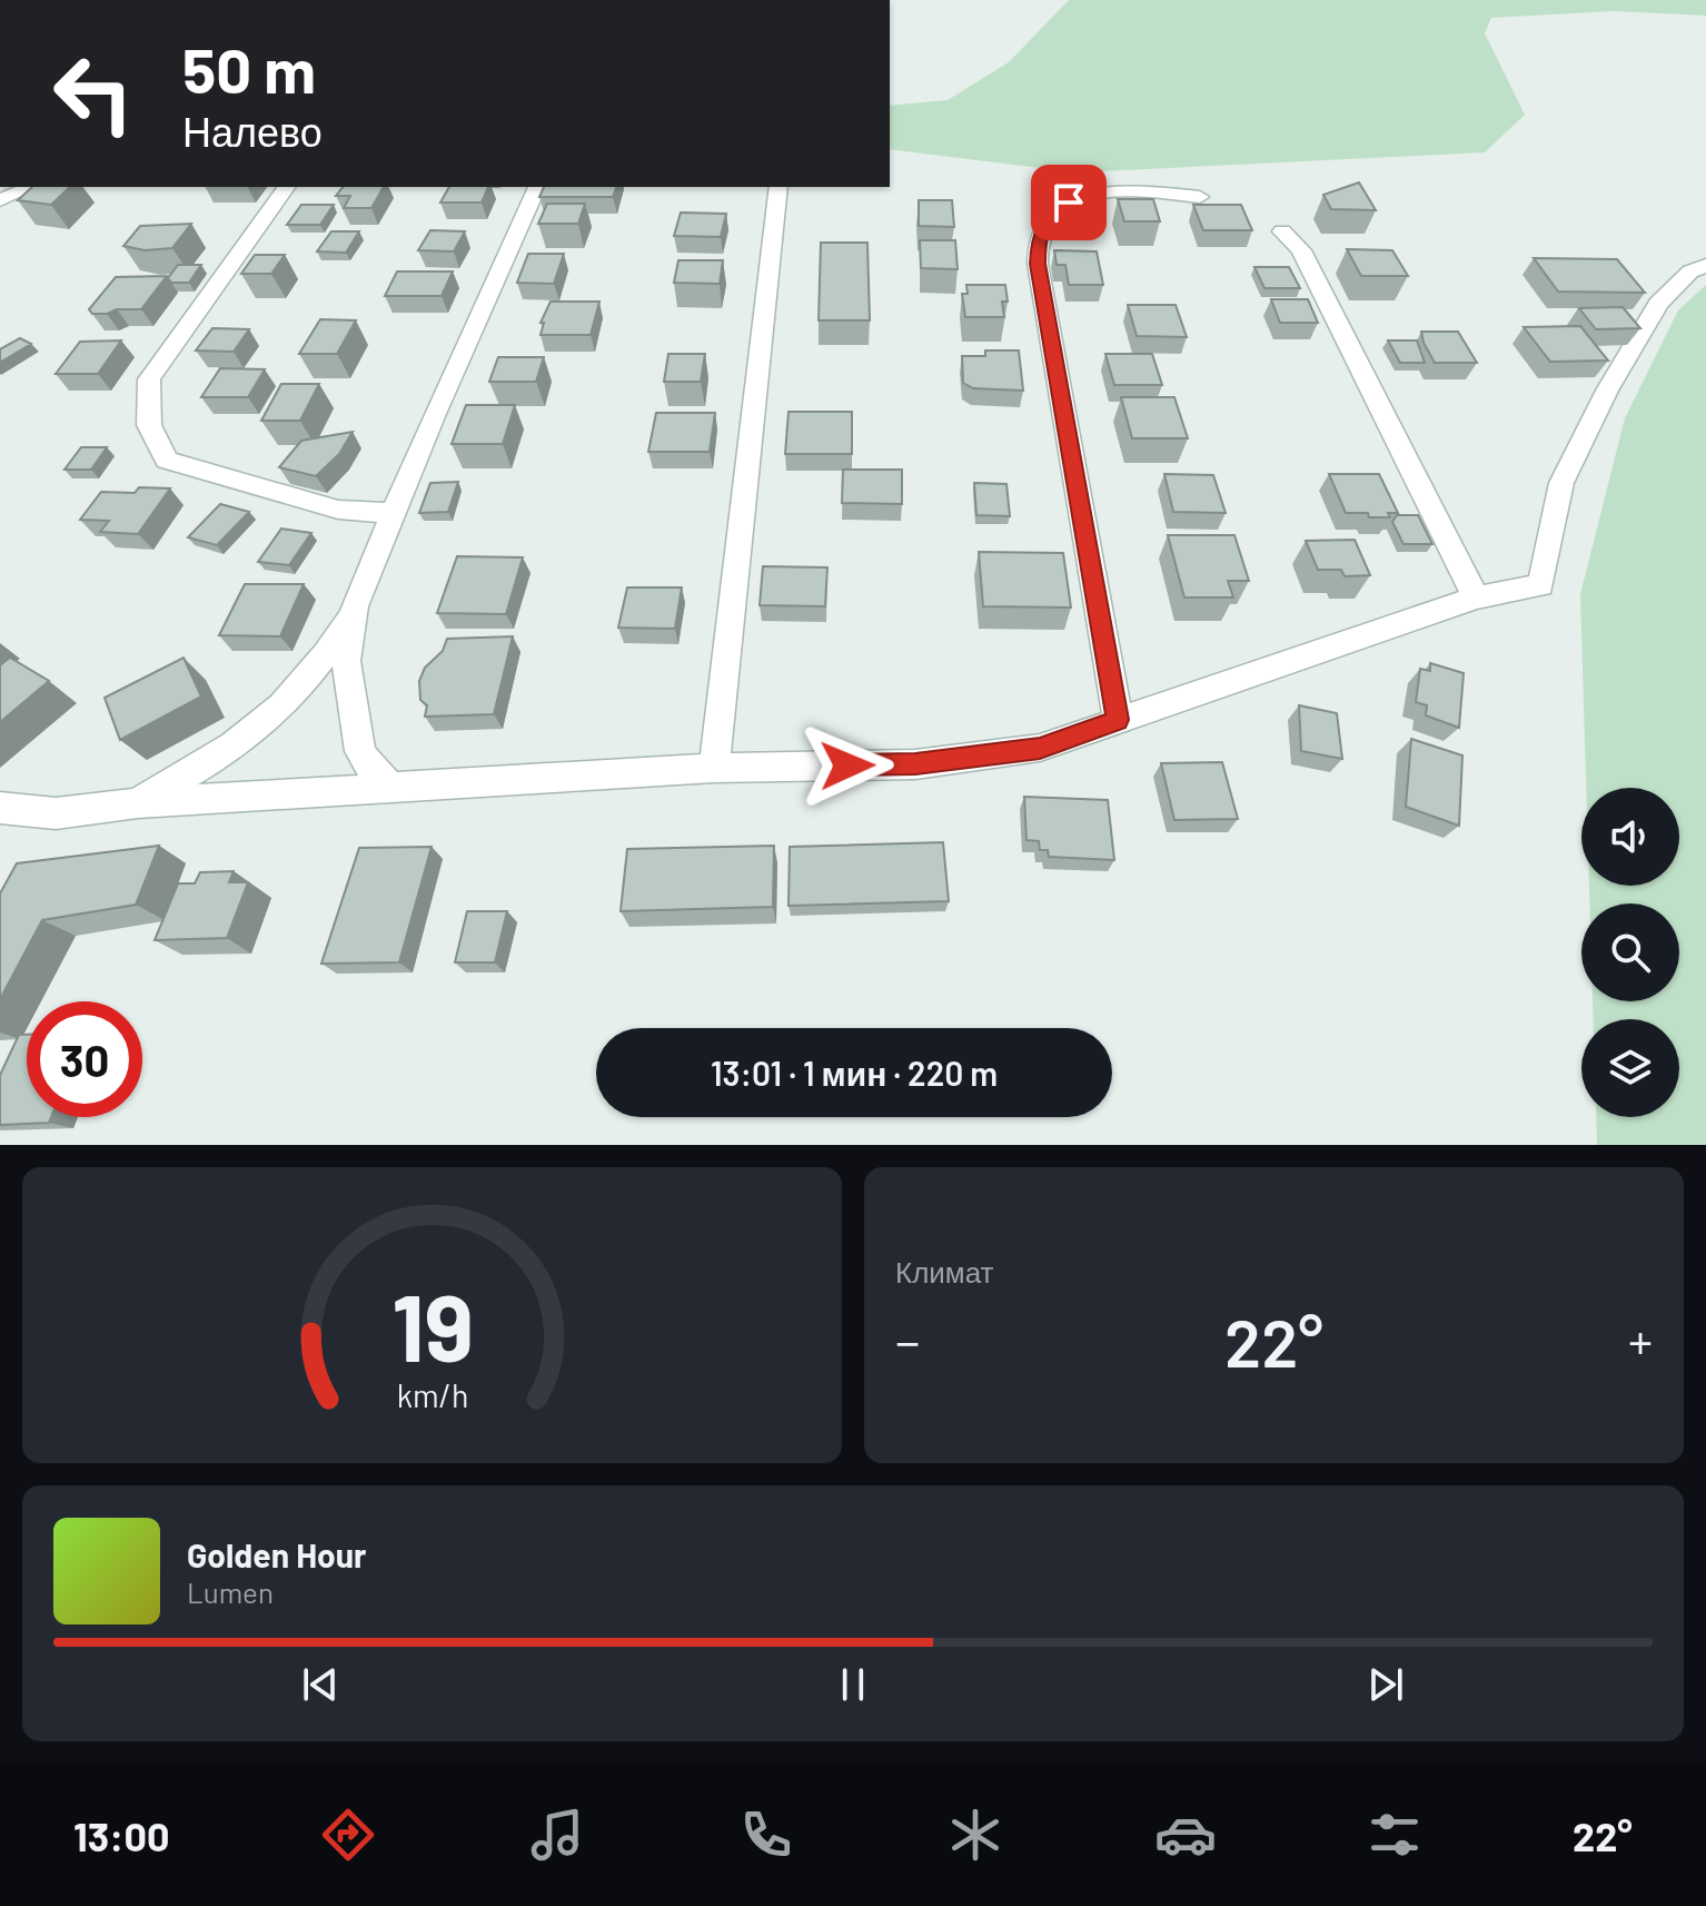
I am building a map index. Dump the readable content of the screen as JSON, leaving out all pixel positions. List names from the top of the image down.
{
  "page": {
    "turn": ["50 m", "Налево"],
    "limit": "30",
    "trip": "13:01 · 1 мин · 220 m",
    "tile": "Климат",
    "heat": ["−", "22°", "+"],
    "song": ["Golden Hour", "Lumen"],
    "tabs": ["13:00", "22°"],
    "gauge": ["19", "km/h"]
  }
}
